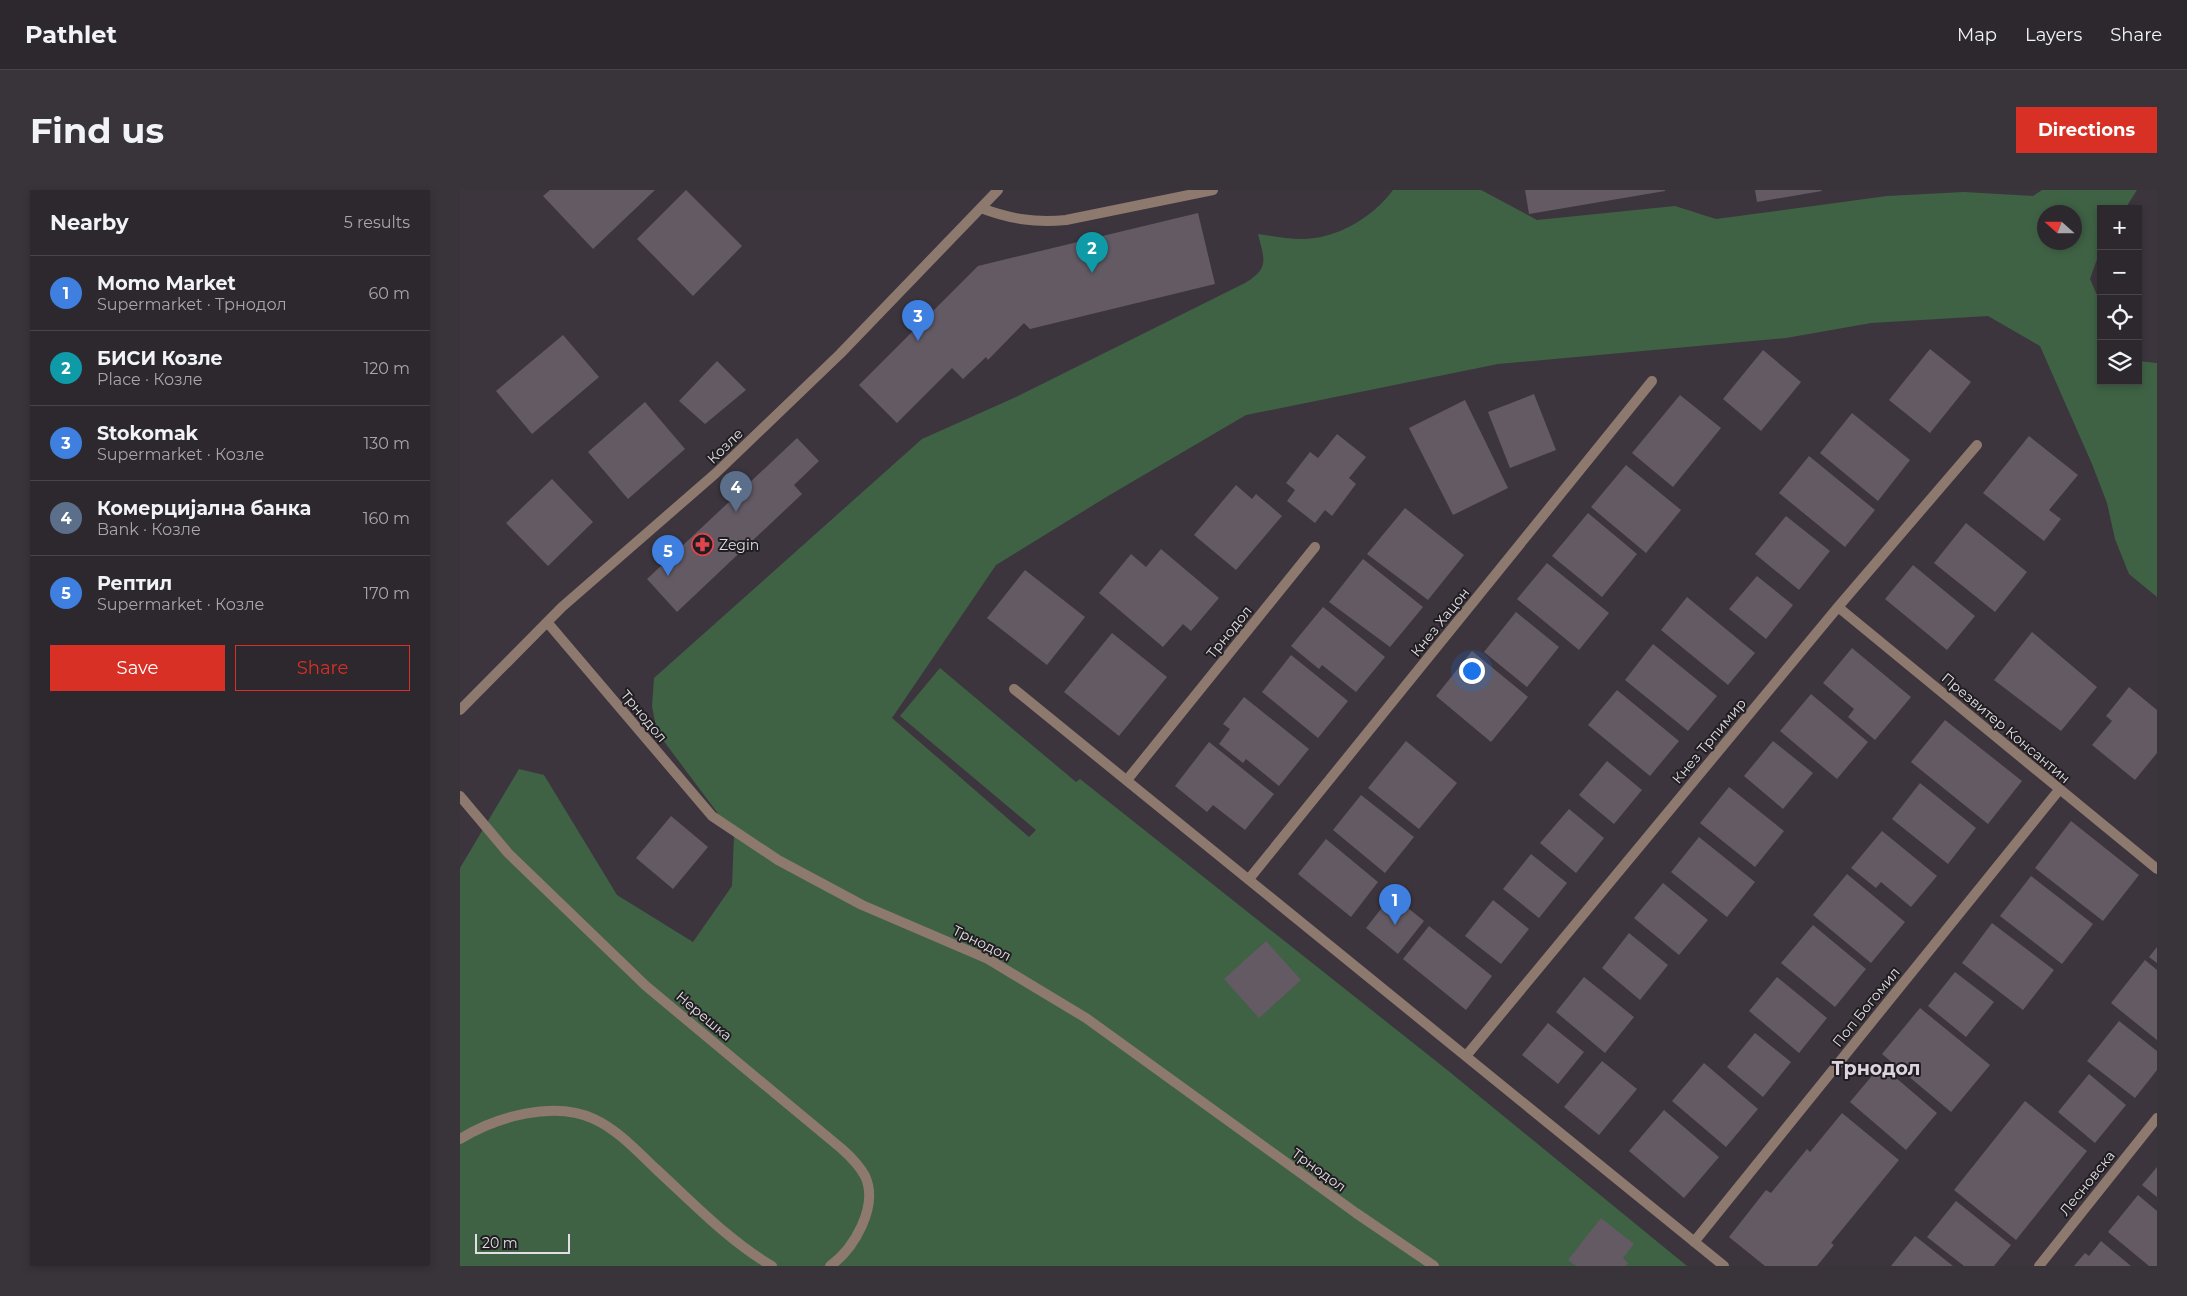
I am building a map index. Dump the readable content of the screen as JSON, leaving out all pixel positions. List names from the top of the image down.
{
  "streets": {
    "street": [
      "Козле",
      "Кнез Хацон",
      "Трнодол",
      "Презвитер Консантин",
      "Кнез Трпимир",
      "Поп Богомил",
      "Нерешка",
      "Лесновска"
    ]
  },
  "crossings": [
    ["Козле", "Трнодол"],
    ["Презвитер Консантин", "Кнез Трпимир"],
    ["Презвитер Консантин", "Поп Богомил"]
  ],
  "districts": ["Трнодол"],
  "places": {
    "pharmacy": ["Zegin"]
  },
  "scale_bar": "20 m",
  "north": "left",
  "page": {
    "header": "Pathlet",
    "nav": ["Map", "Layers", "Share"],
    "buttons": [
      "Directions",
      ["Save", "Share"]
    ],
    "title": "Find us",
    "heading": ["Nearby", "5 results"],
    "map_buttons": ["+", "−"],
    "pins": [
      "2",
      "3",
      "4",
      "5",
      "1"
    ],
    "list": [
      {
        "mark": "1",
        "name": "Momo Market",
        "note": "Supermarket · Трнодол",
        "value": "60 m"
      },
      {
        "mark": "2",
        "name": "БИСИ Козле",
        "note": "Place · Козле",
        "value": "120 m"
      },
      {
        "mark": "3",
        "name": "Stokomak",
        "note": "Supermarket · Козле",
        "value": "130 m"
      },
      {
        "mark": "4",
        "name": "Комерцијална банка",
        "note": "Bank · Козле",
        "value": "160 m"
      },
      {
        "mark": "5",
        "name": "Рептил",
        "note": "Supermarket · Козле",
        "value": "170 m"
      }
    ],
    "scale": "20 m"
  }
}
